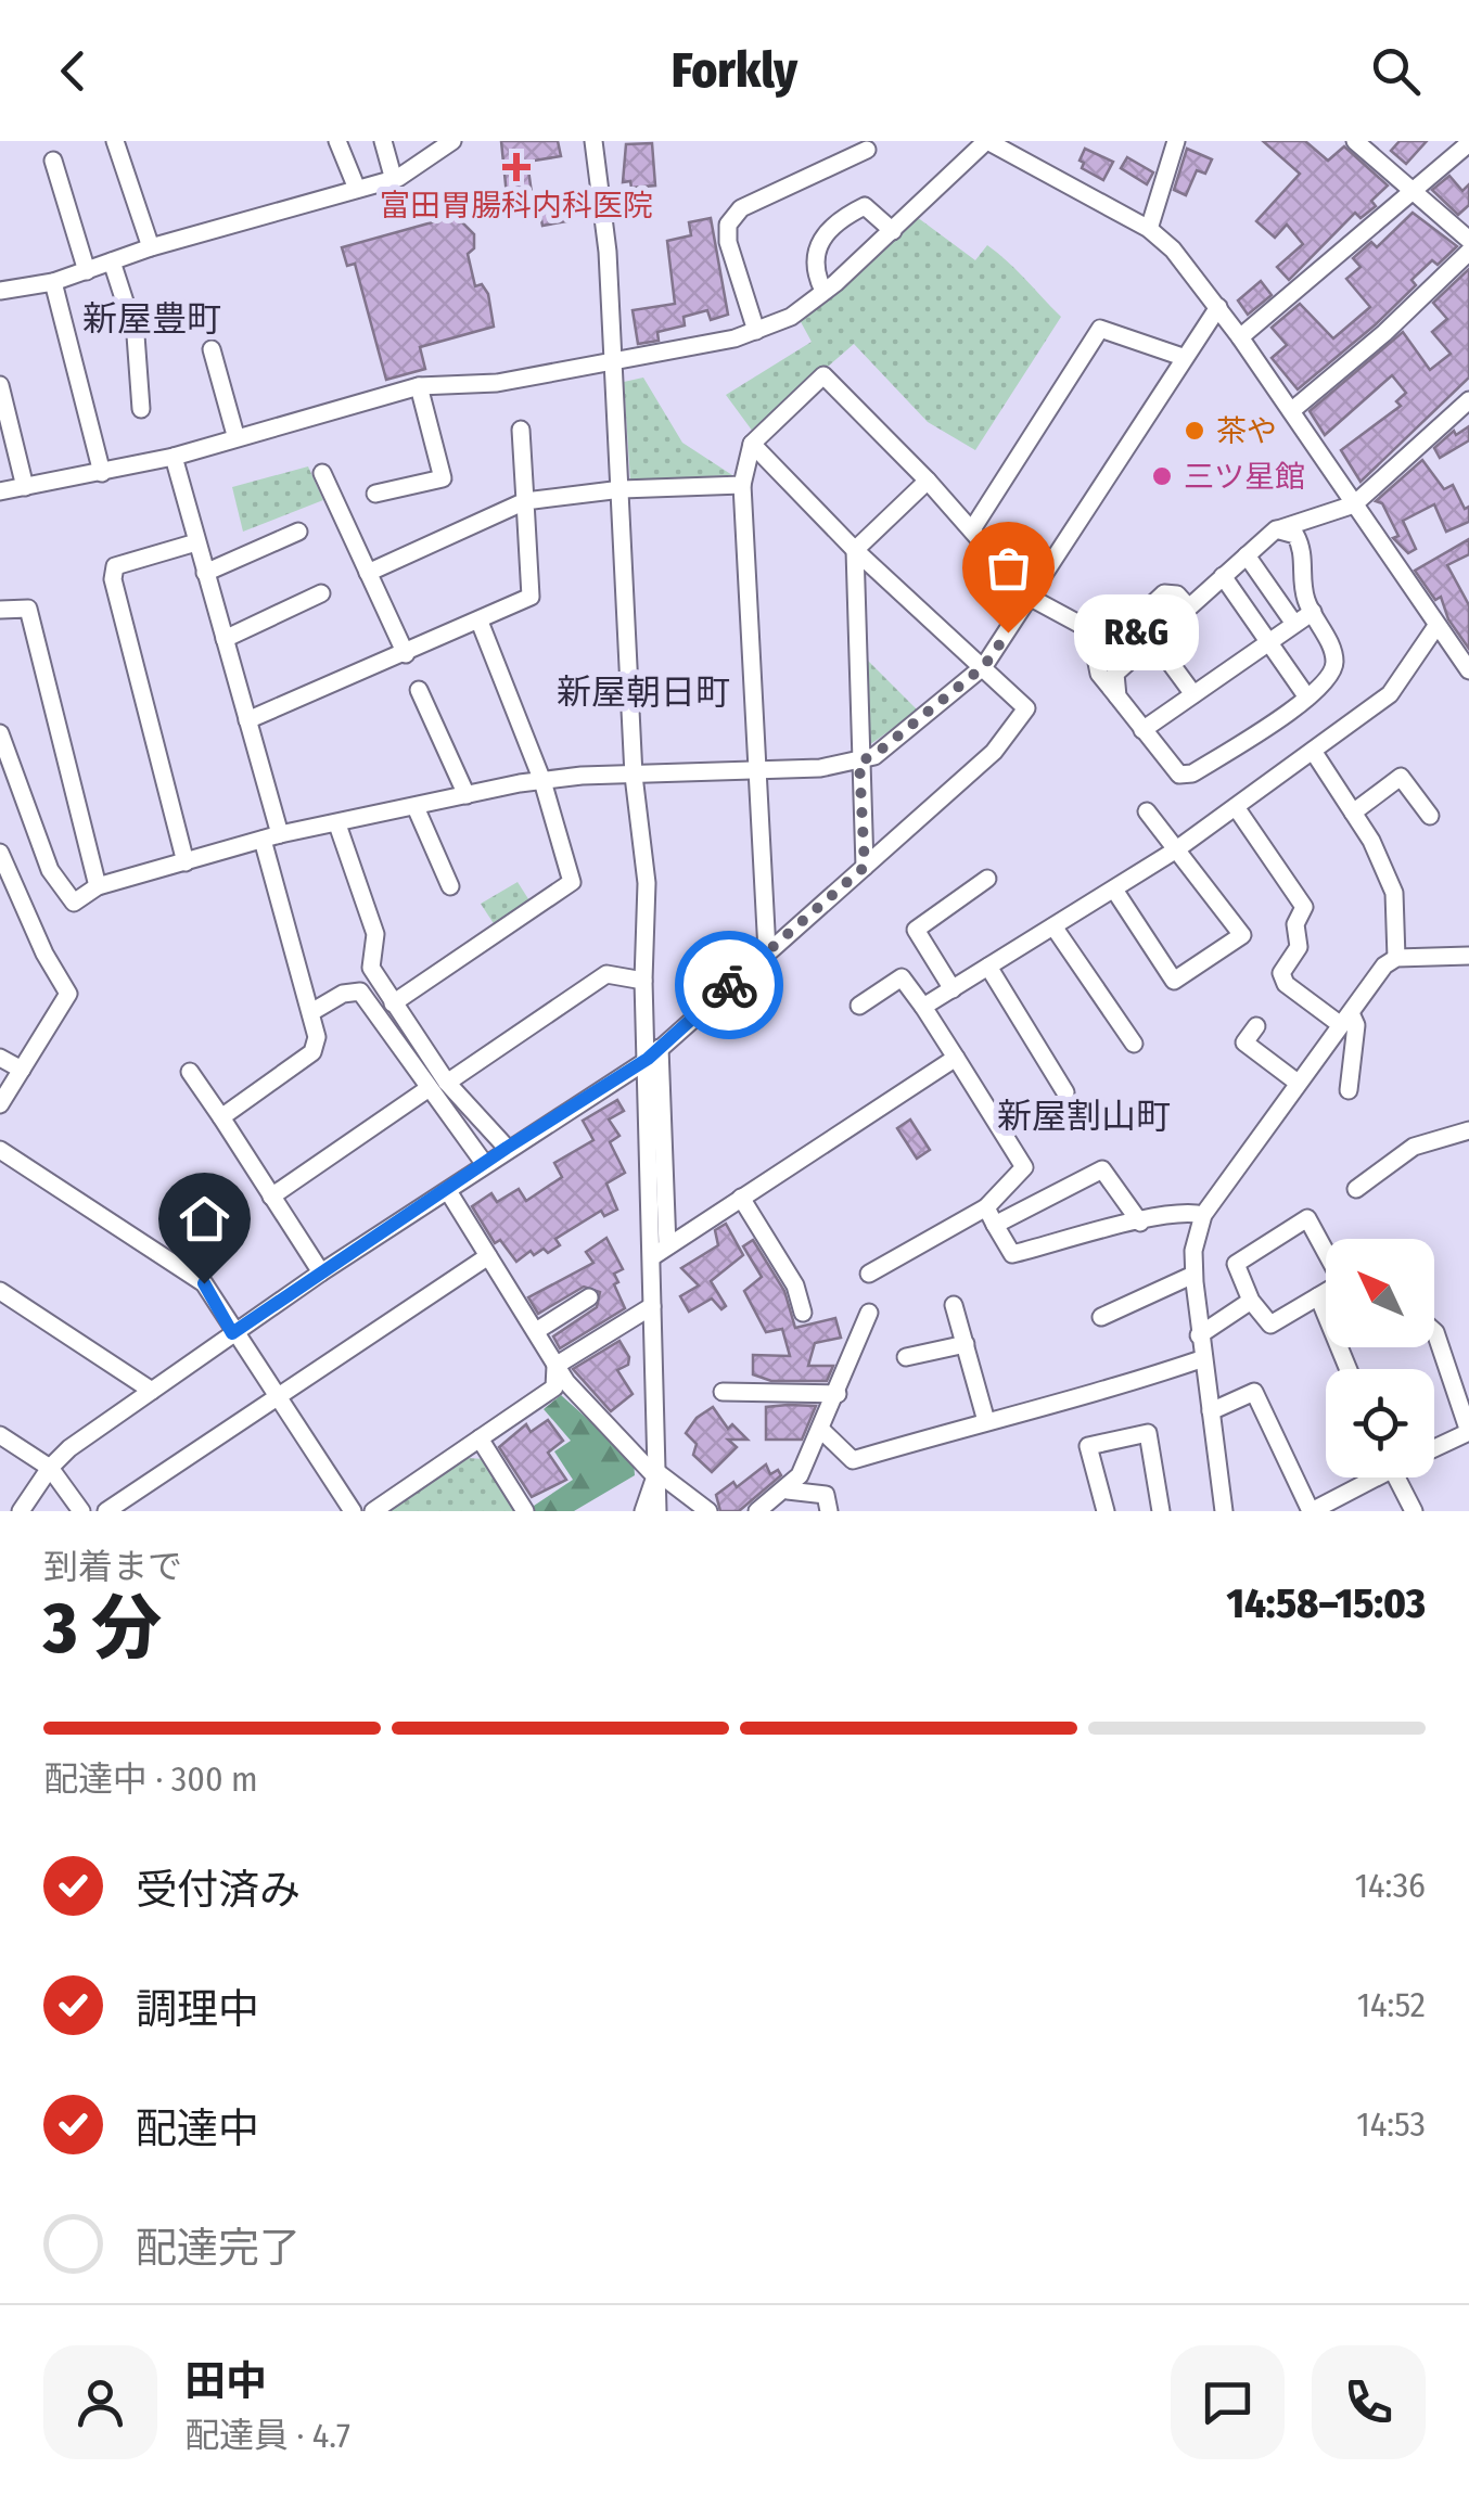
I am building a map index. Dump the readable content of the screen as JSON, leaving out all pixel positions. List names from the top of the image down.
{
  "districts": ["新屋豊町", "新屋朝日町", "新屋割山町"],
  "places": {
    "health": ["富田胃腸科内科医院"],
    "other": ["茶や", "三ツ星館", "R&G"]
  },
  "north": "top left",
  "page": {
    "header": "Forkly",
    "bubble": "R&G",
    "heading": ["3 分", "到着まで", "14:58–15:03"],
    "panel": ["田中", "配達員 · 4.7"],
    "bar": "配達中 · 300 m",
    "list": [
      ["受付済み", "14:36"],
      ["調理中", "14:52"],
      ["配達中", "14:53"],
      "配達完了"
    ]
  }
}
